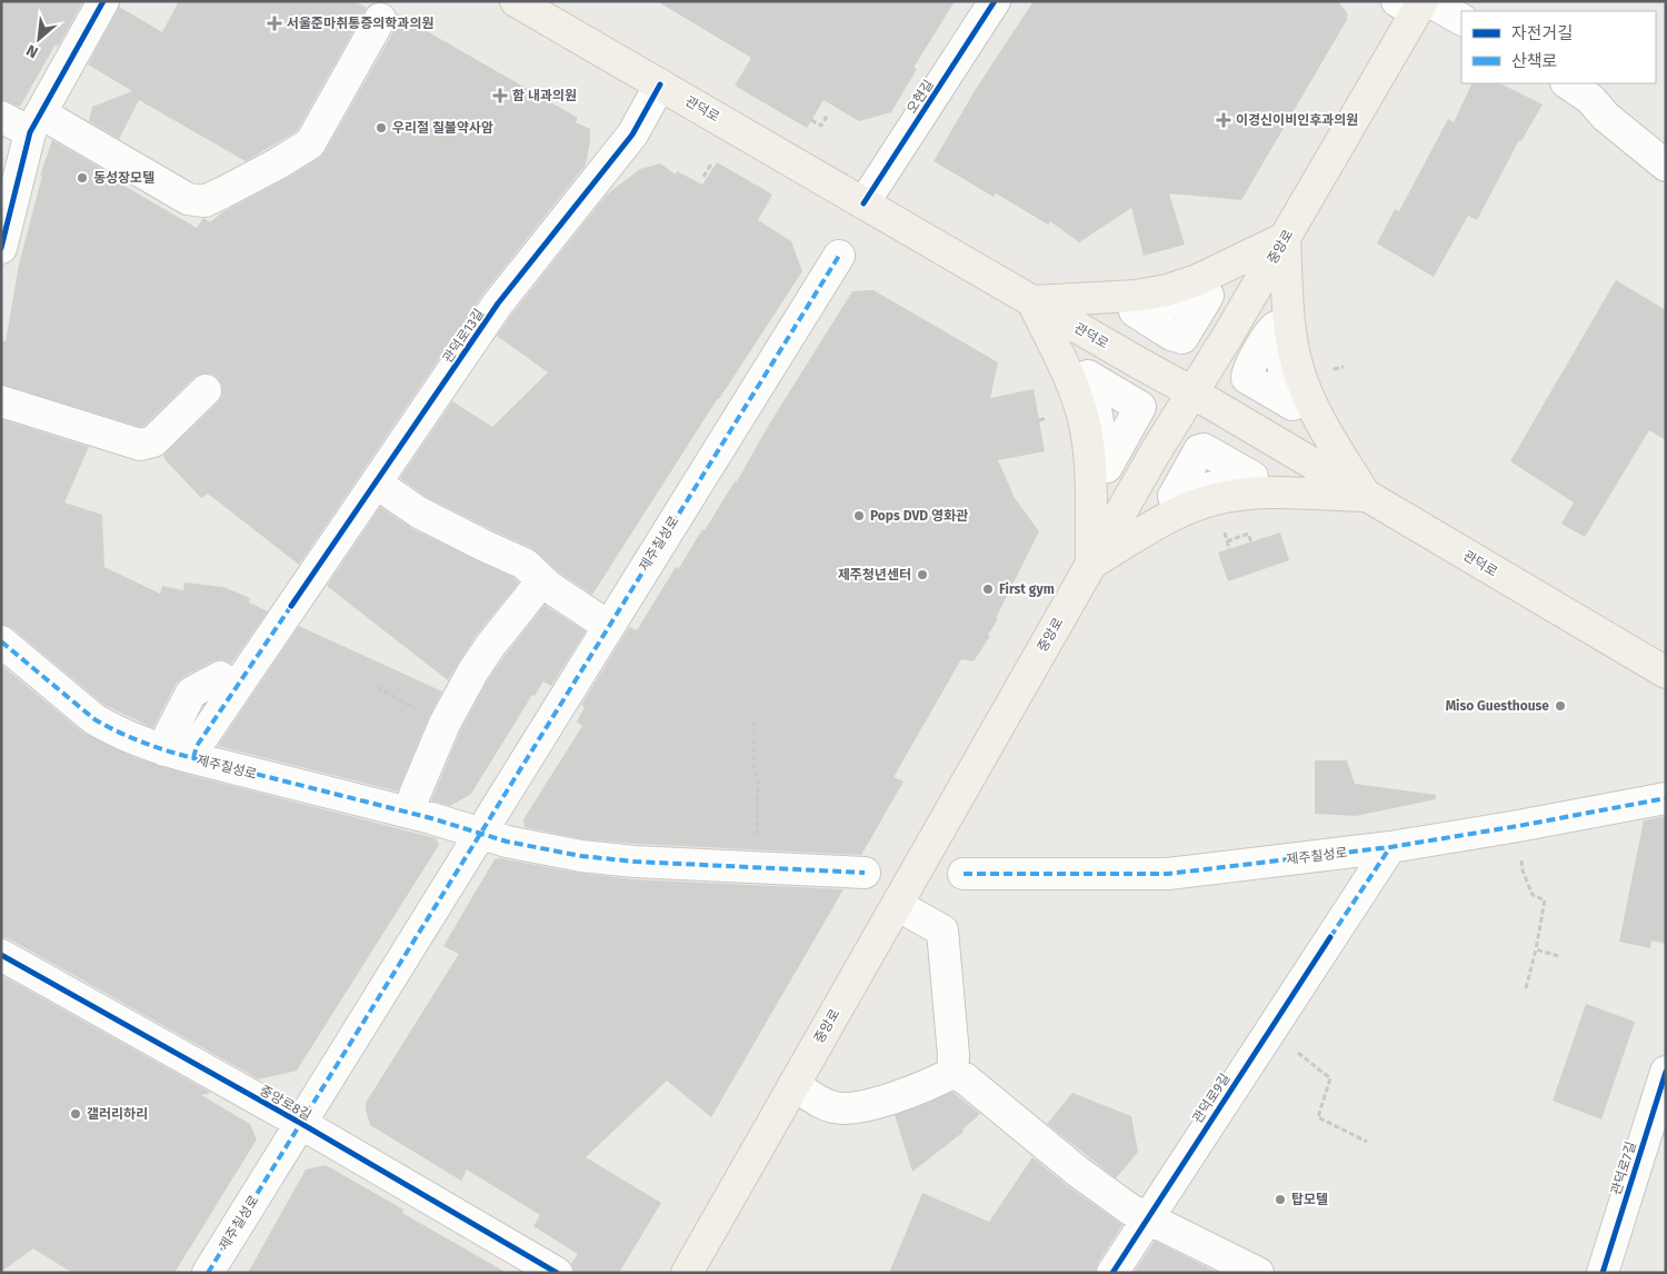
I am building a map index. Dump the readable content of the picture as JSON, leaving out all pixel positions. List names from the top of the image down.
{
  "streets": {
    "main road": ["관덕로", "중앙로"],
    "street": [
      "오현길",
      "관덕로13길",
      "제주칠성로",
      "관덕로9길",
      "중앙로8길",
      "관덕로7길"
    ]
  },
  "crossings": [
    ["오현길", "관덕로"],
    ["관덕로", "중앙로"],
    ["관덕로", "관덕로13길"],
    ["관덕로13길", "제주칠성로"],
    ["제주칠성로", "관덕로9길"],
    ["제주칠성로", "중앙로8길"]
  ],
  "places": {
    "health": ["서울준마취통증의학과의원", "함 내과의원", "이경신이비인후과의원"],
    "other": [
      "우리절 칠불약사암",
      "동성장모텔",
      "Pops DVD 영화관",
      "제주청년센터",
      "First gym",
      "Miso Guesthouse",
      "갤러리하리",
      "탑모텔"
    ]
  },
  "legend": ["자전거길", "산책로"],
  "north": "bottom left"
}
